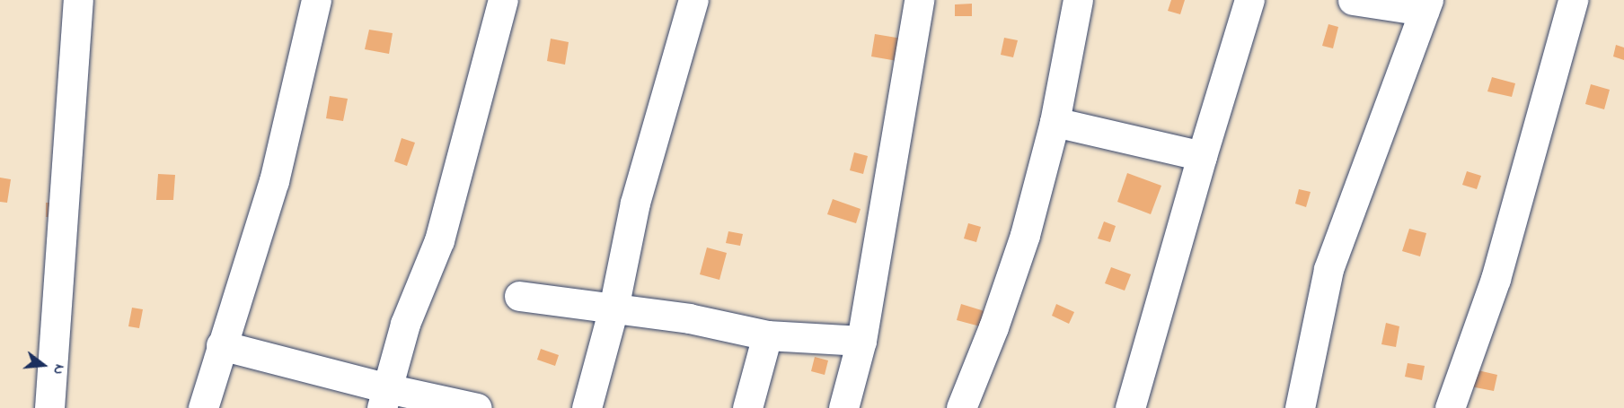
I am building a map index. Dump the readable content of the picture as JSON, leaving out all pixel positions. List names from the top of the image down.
{
  "north": "right"
}
